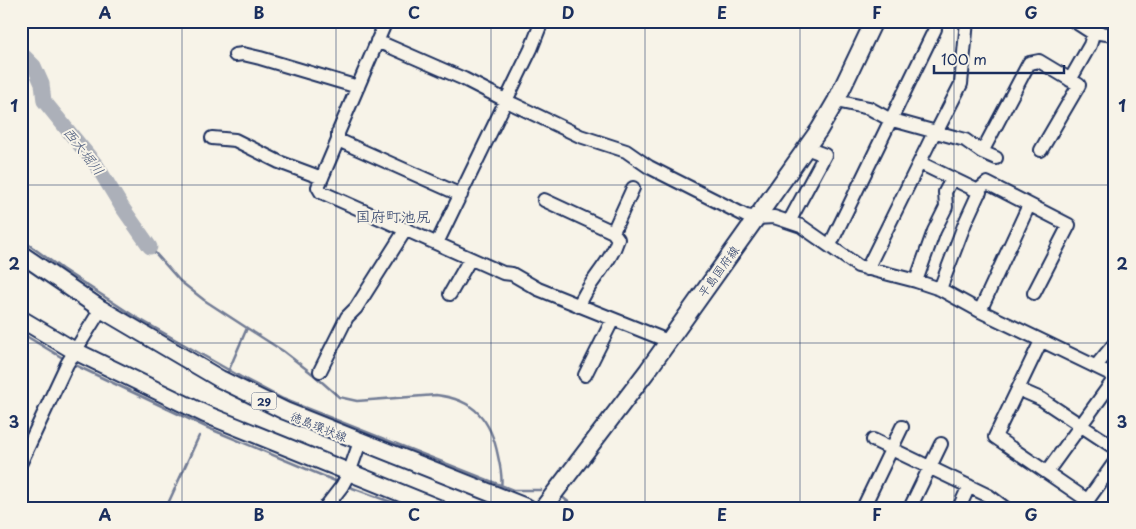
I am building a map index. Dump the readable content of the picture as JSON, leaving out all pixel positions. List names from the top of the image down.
{
  "streets": {
    "main road": ["平島国府線", "29", "徳島環状線"]
  },
  "districts": ["国府町池尻"],
  "water": ["西大堀川"],
  "scale_bar": "100 m",
  "grid": {
    "columns": [
      "A",
      "B",
      "C",
      "D",
      "E",
      "F",
      "G"
    ],
    "rows": ["1", "2", "3"]
  }
}
